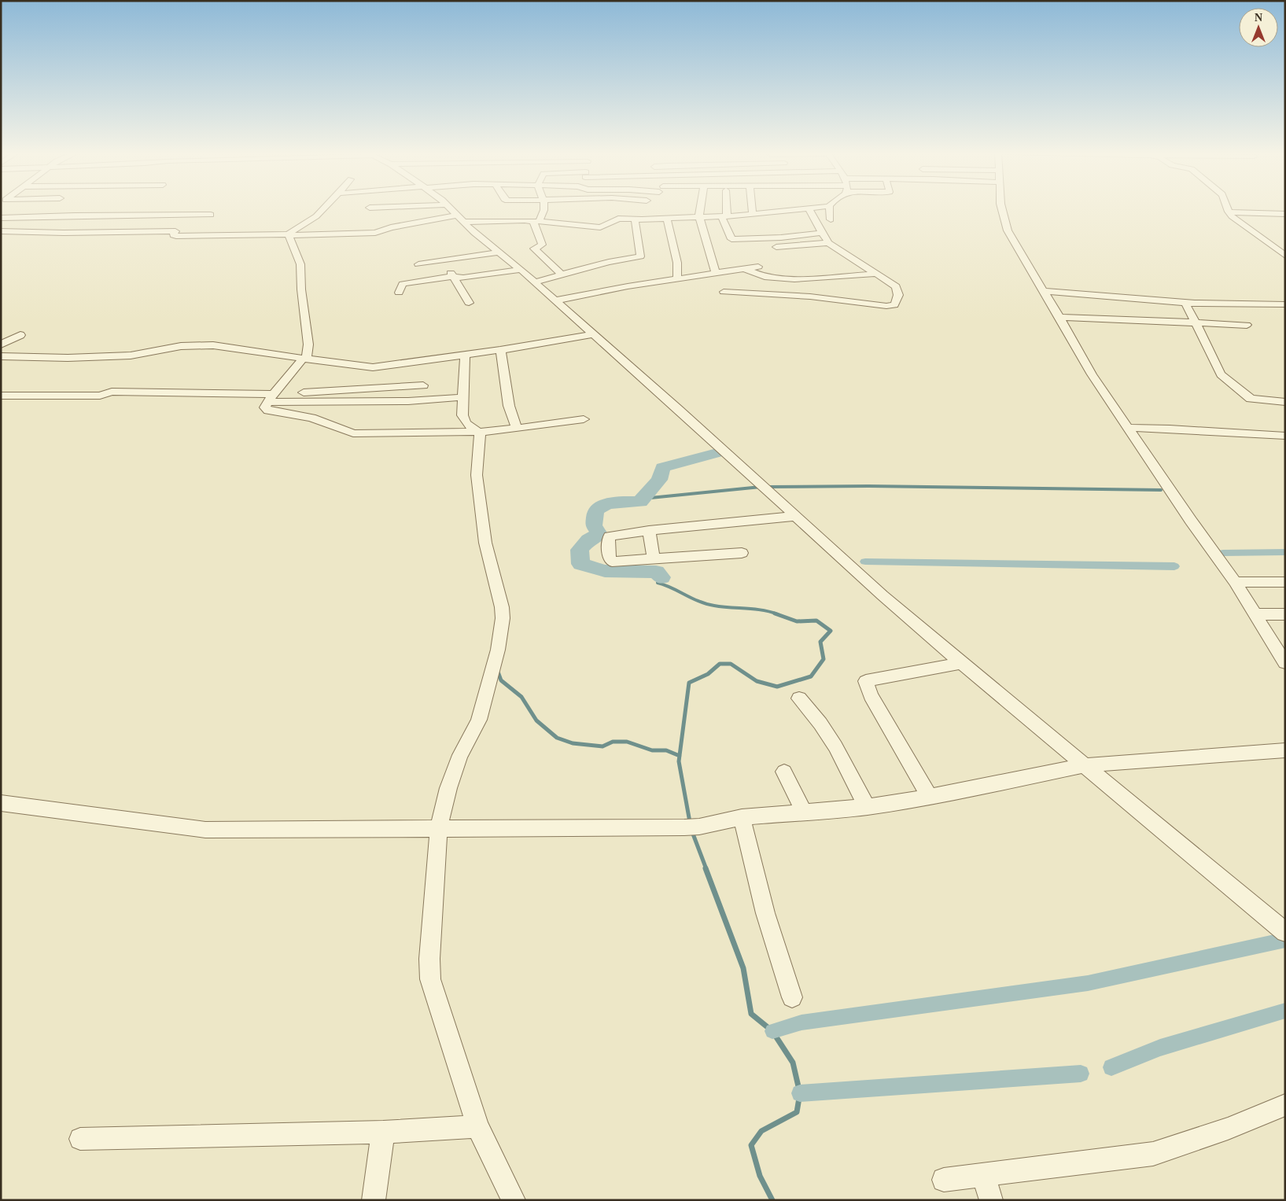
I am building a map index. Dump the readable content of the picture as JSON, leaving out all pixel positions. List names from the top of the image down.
{
  "north": "top"
}
